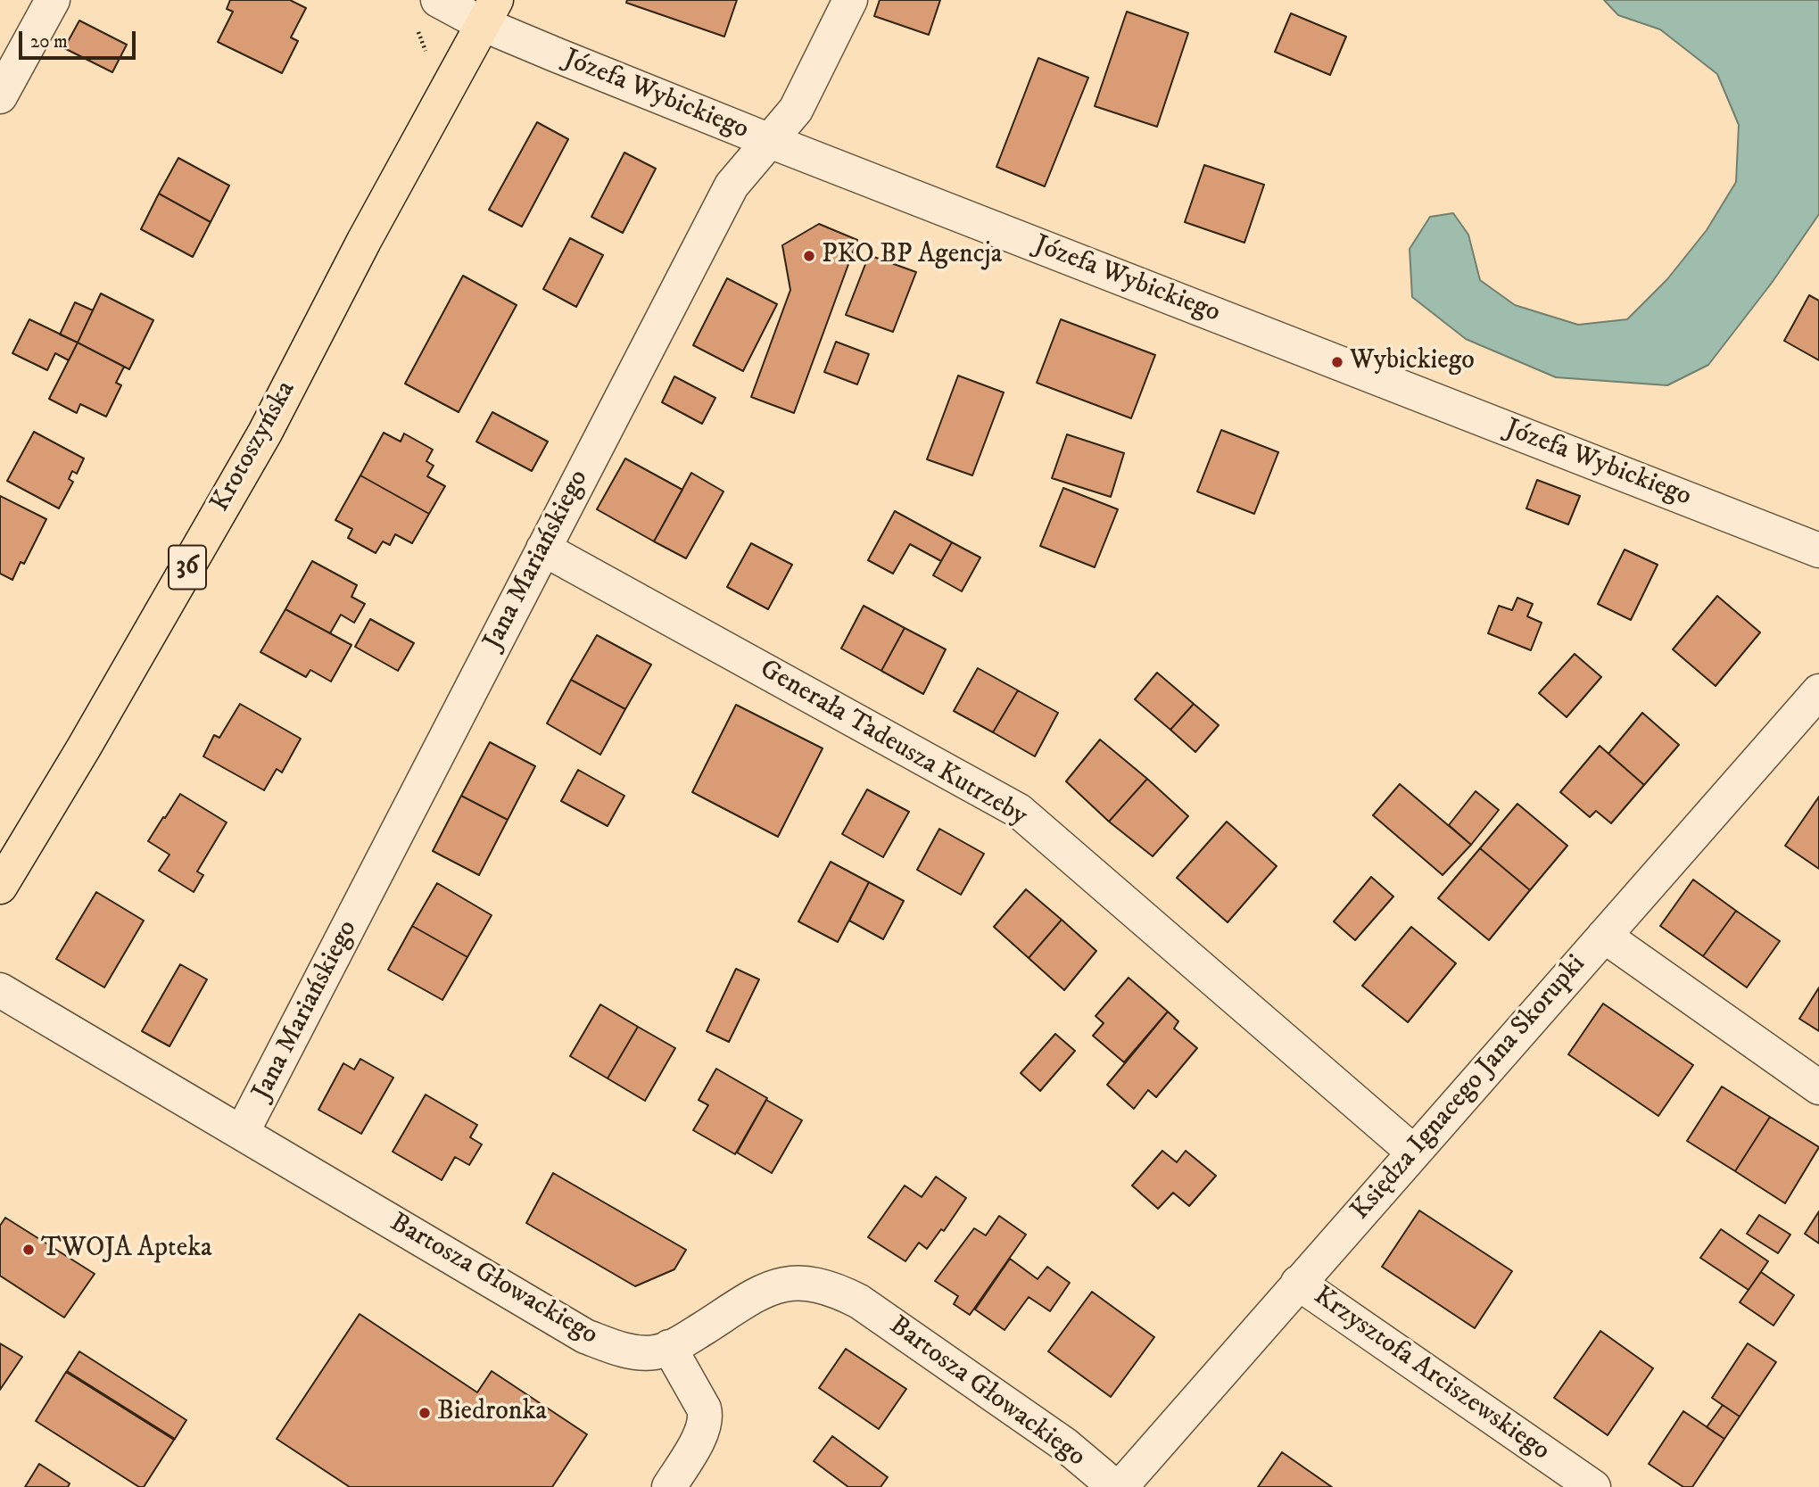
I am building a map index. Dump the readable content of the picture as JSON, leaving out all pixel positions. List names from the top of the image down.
{
  "streets": {
    "main road": ["Krotoszyńska", "36"],
    "street": [
      "Józefa Wybickiego",
      "Jana Mariańskiego",
      "Generała Tadeusza Kutrzeby",
      "Księdza Ignacego Jana Skorupki",
      "Bartosza Głowackiego",
      "Krzysztofa Arciszewskiego"
    ]
  },
  "crossings": [
    ["Józefa Wybickiego", "Krotoszyńska"],
    ["Józefa Wybickiego", "Jana Mariańskiego"],
    ["Jana Mariańskiego", "Generała Tadeusza Kutrzeby"],
    ["Jana Mariańskiego", "Bartosza Głowackiego"],
    ["Generała Tadeusza Kutrzeby", "Księdza Ignacego Jana Skorupki"],
    ["Księdza Ignacego Jana Skorupki", "Krzysztofa Arciszewskiego"]
  ],
  "places": [
    "PKO BP Agencja",
    "Wybickiego",
    "TWOJA Apteka",
    "Biedronka"
  ],
  "scale_bar": "20 m"
}
